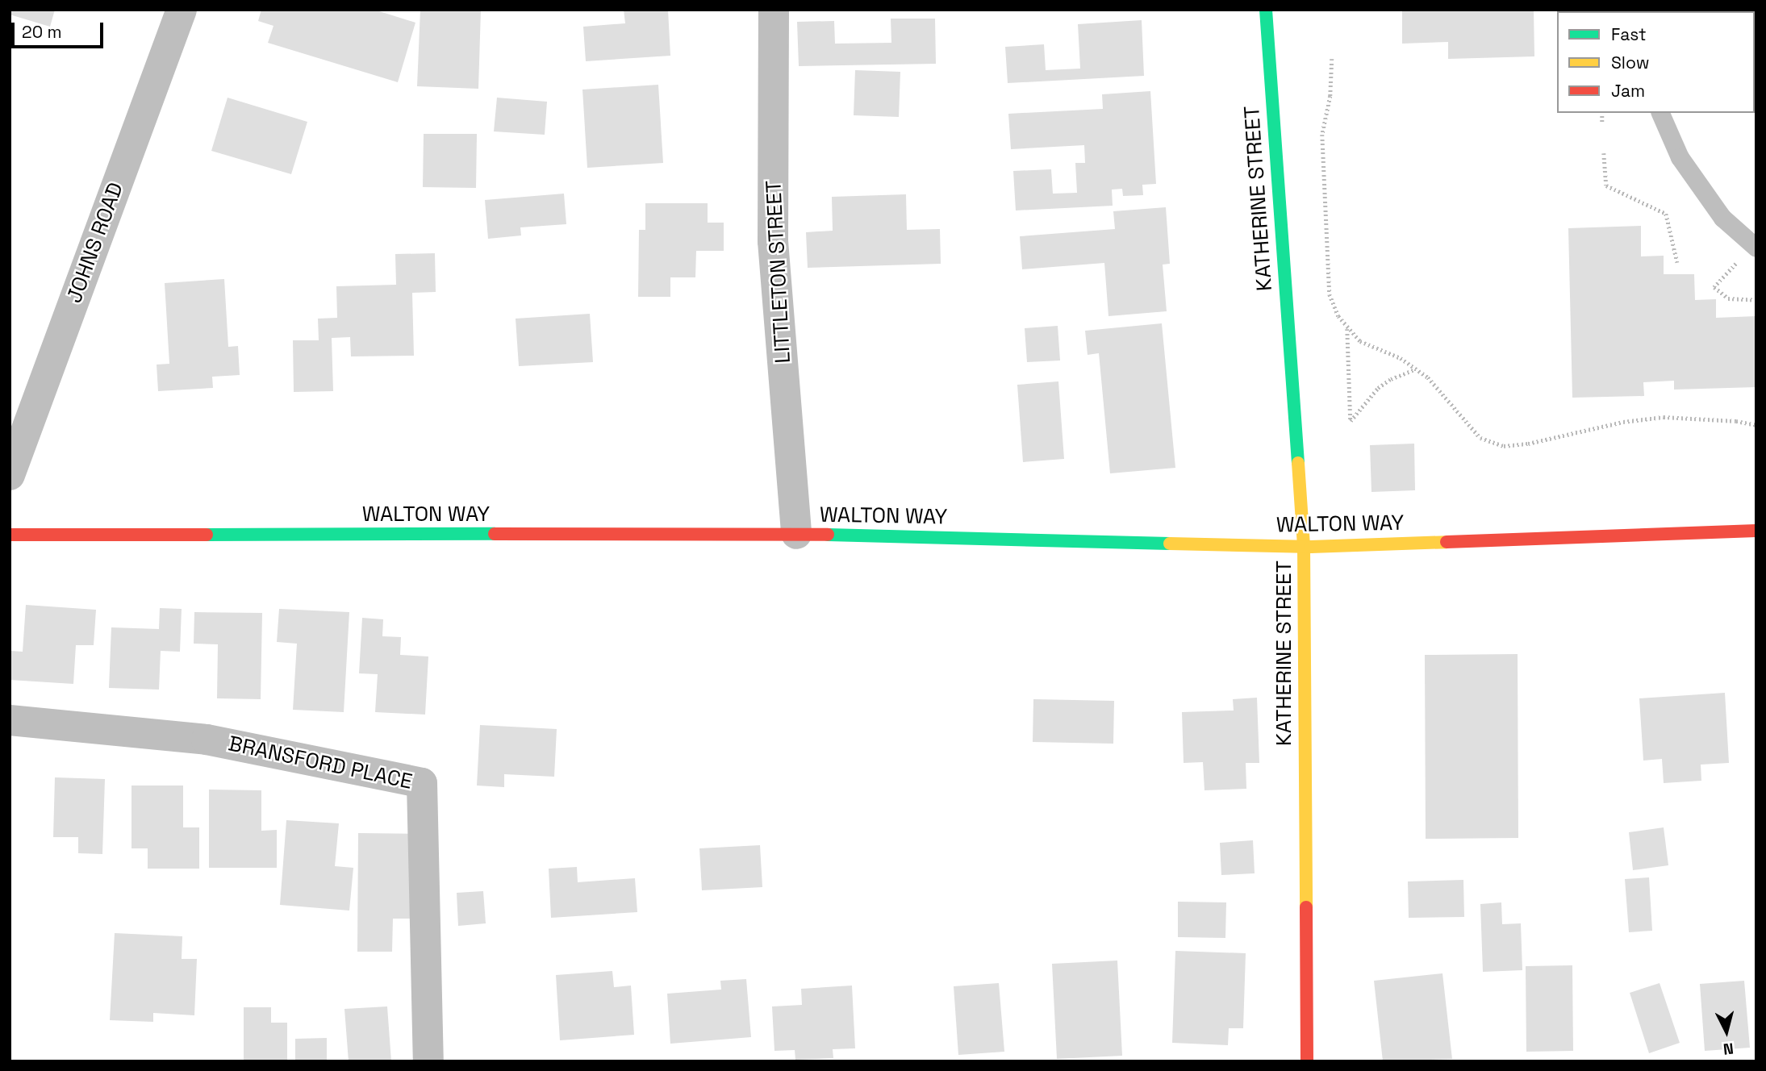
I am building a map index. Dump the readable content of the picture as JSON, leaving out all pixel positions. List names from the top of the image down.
{
  "streets": {
    "main road": ["KATHERINE STREET", "WALTON WAY"],
    "street": ["JOHNS ROAD", "LITTLETON STREET", "BRANSFORD PLACE"]
  },
  "crossings": [
    ["KATHERINE STREET", "WALTON WAY"],
    ["LITTLETON STREET", "WALTON WAY"]
  ],
  "legend": ["Fast", "Slow", "Jam"],
  "scale_bar": "20 m",
  "north": "bottom"
}
